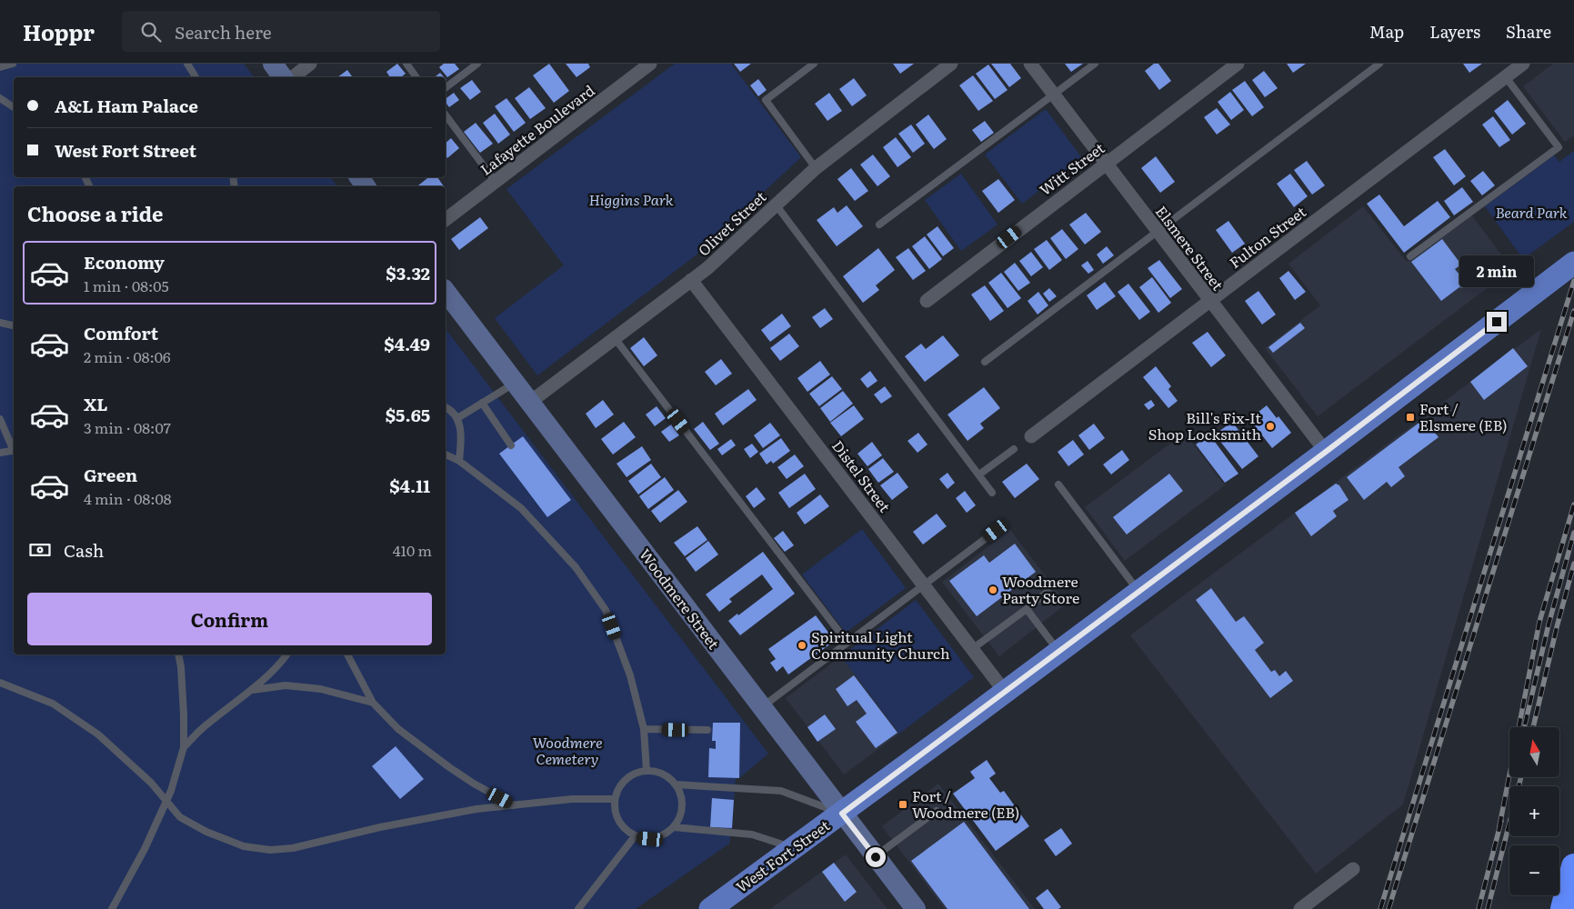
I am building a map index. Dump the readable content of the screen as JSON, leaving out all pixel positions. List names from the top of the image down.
{
  "streets": {
    "main road": ["West Fort Street"],
    "street": [
      "Lafayette Boulevard",
      "Witt Street",
      "Olivet Street",
      "Fulton Street",
      "Elsmere Street",
      "Distel Street",
      "Woodmere Street"
    ]
  },
  "crossings": [
    ["Witt Street", "Elsmere Street"],
    ["Olivet Street", "Distel Street"],
    ["Olivet Street", "Woodmere Street"],
    ["Fulton Street", "Elsmere Street"],
    ["Elsmere Street", "West Fort Street"],
    ["Distel Street", "West Fort Street"],
    ["Woodmere Street", "West Fort Street"]
  ],
  "parks": ["Higgins Park", "Beard Park", "Woodmere Cemetery"],
  "places": {
    "transit": ["Fort / Elsmere (EB)", "Fort / Woodmere (EB)"],
    "other": ["Bill's Fix-It Shop Locksmith", "Woodmere Party Store", "Spiritual Light Community Church"]
  },
  "north": "top",
  "page": {
    "header": "Hoppr",
    "search": "Search here",
    "nav": ["Map", "Layers", "Share"],
    "banner": ["A&L Ham Palace", "West Fort Street"],
    "heading": "Choose a ride",
    "list": [
      {
        "name": "Economy",
        "note": "1 min · 08:05",
        "value": "$3.32"
      },
      {
        "name": "Comfort",
        "note": "2 min · 08:06",
        "value": "$4.49"
      },
      {
        "name": "XL",
        "note": "3 min · 08:07",
        "value": "$5.65"
      },
      {
        "name": "Green",
        "note": "4 min · 08:08",
        "value": "$4.11"
      }
    ],
    "bubble": "2 min",
    "pay": ["Cash", "410 m"],
    "buttons": "Confirm",
    "map_buttons": ["+", "−"]
  }
}
